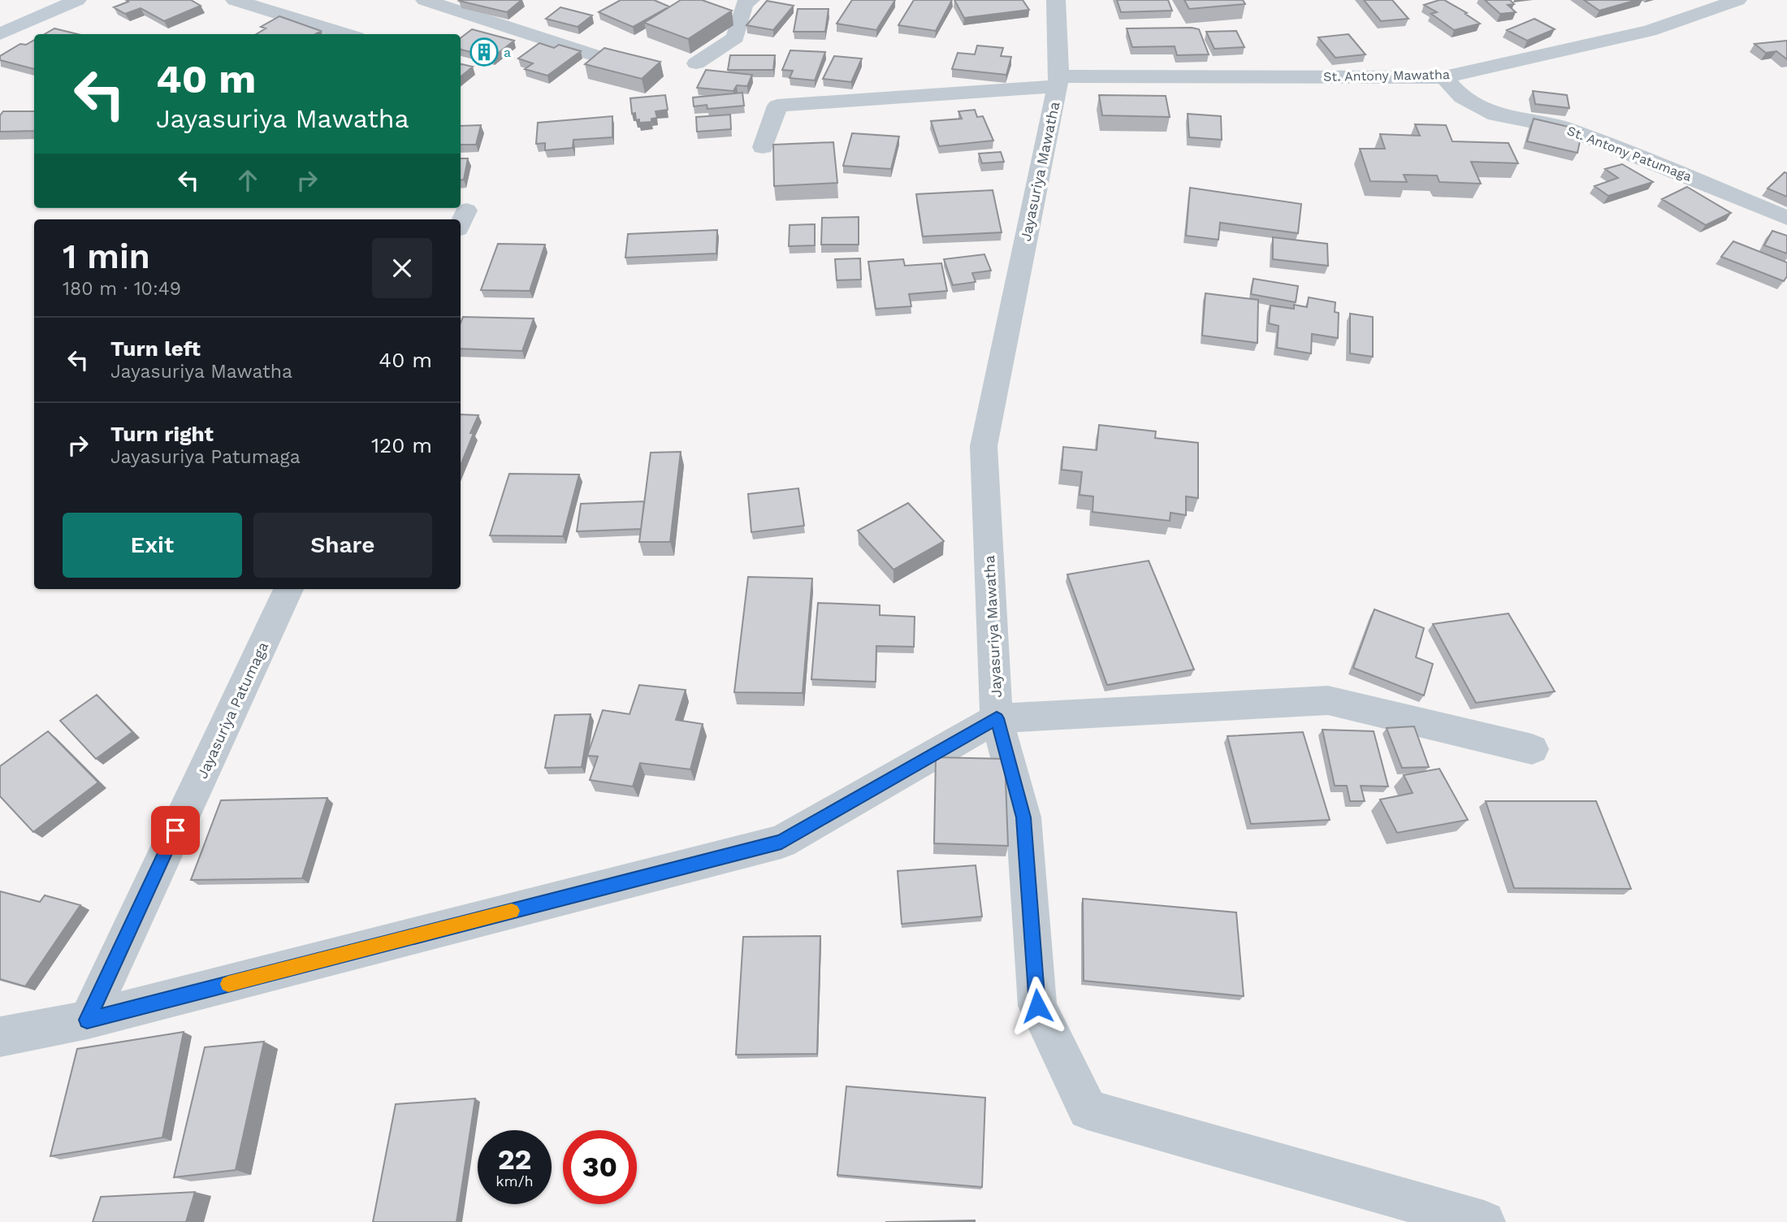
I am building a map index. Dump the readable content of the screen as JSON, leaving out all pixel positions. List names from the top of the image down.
{
  "streets": {
    "street": [
      "St. Antony Mawatha",
      "St. Antony Patumaga",
      "Jayasuriya Mawatha",
      "Jayasuriya Patumaga"
    ]
  },
  "crossings": [
    ["St. Antony Mawatha", "St. Antony Patumaga"],
    ["St. Antony Mawatha", "Jayasuriya Mawatha"],
    ["Jayasuriya Mawatha", "Jayasuriya Patumaga"]
  ],
  "places": {
    "building": ["a"]
  },
  "page": {
    "turn": ["40 m", "Jayasuriya Mawatha"],
    "heading": ["1 min", "180 m · 10:49"],
    "list": [
      {
        "name": "Turn left",
        "note": "Jayasuriya Mawatha",
        "value": "40 m"
      },
      {
        "name": "Turn right",
        "note": "Jayasuriya Patumaga",
        "value": "120 m"
      }
    ],
    "buttons": ["Exit", "Share"],
    "speed": "22 km/h",
    "limit": "30"
  }
}
